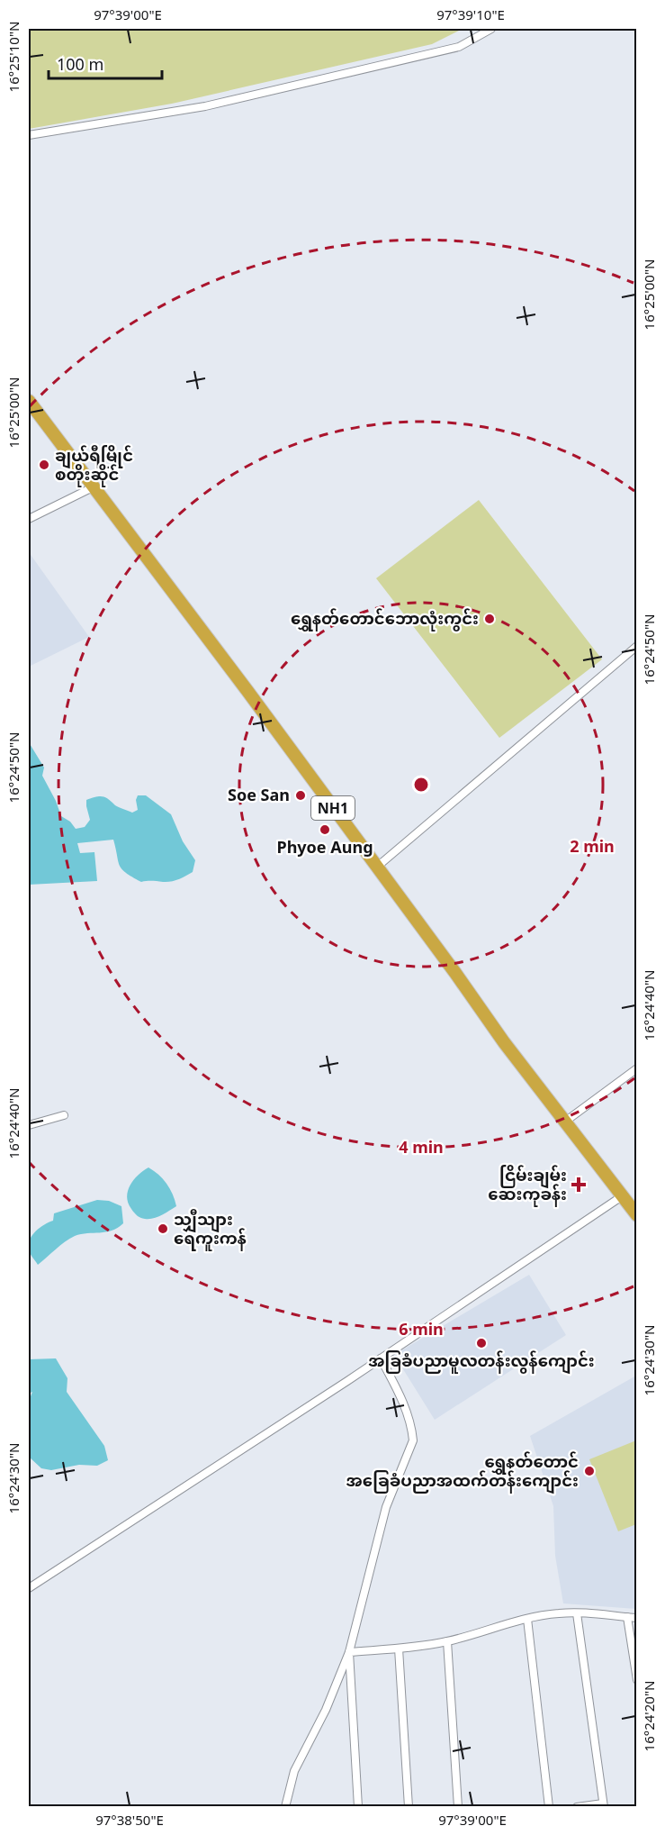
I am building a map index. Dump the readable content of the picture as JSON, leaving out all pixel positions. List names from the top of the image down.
{
  "streets": {
    "highway": ["NH1"]
  },
  "places": {
    "other": [
      "ချယ်ရီမြိုင် စတိုးဆိုင်",
      "ရွှေနတ်တောင်ဘောလုံးကွင်း",
      "Soe San",
      "Phyoe Aung",
      "သျှီသျား ရေကူးကန်",
      "အခြခံပညာမူလတန်းလွန်ကျောင်း",
      "ရွှေနတ်တောင် အခြေခံပညာအထက်တန်းကျောင်း"
    ],
    "health": ["ငြိမ်းချမ်း ဆေးကုခန်း"]
  },
  "scale_bar": "100 m",
  "coordinates": [
    "97°39'00\"E",
    "97°39'10\"E",
    "16°25'10\"N",
    "16°25'00\"N",
    "16°24'50\"N",
    "16°24'40\"N",
    "16°24'30\"N",
    "16°24'20\"N",
    "97°38'50\"E"
  ],
  "rings": ["2 min", "4 min", "6 min"]
}
